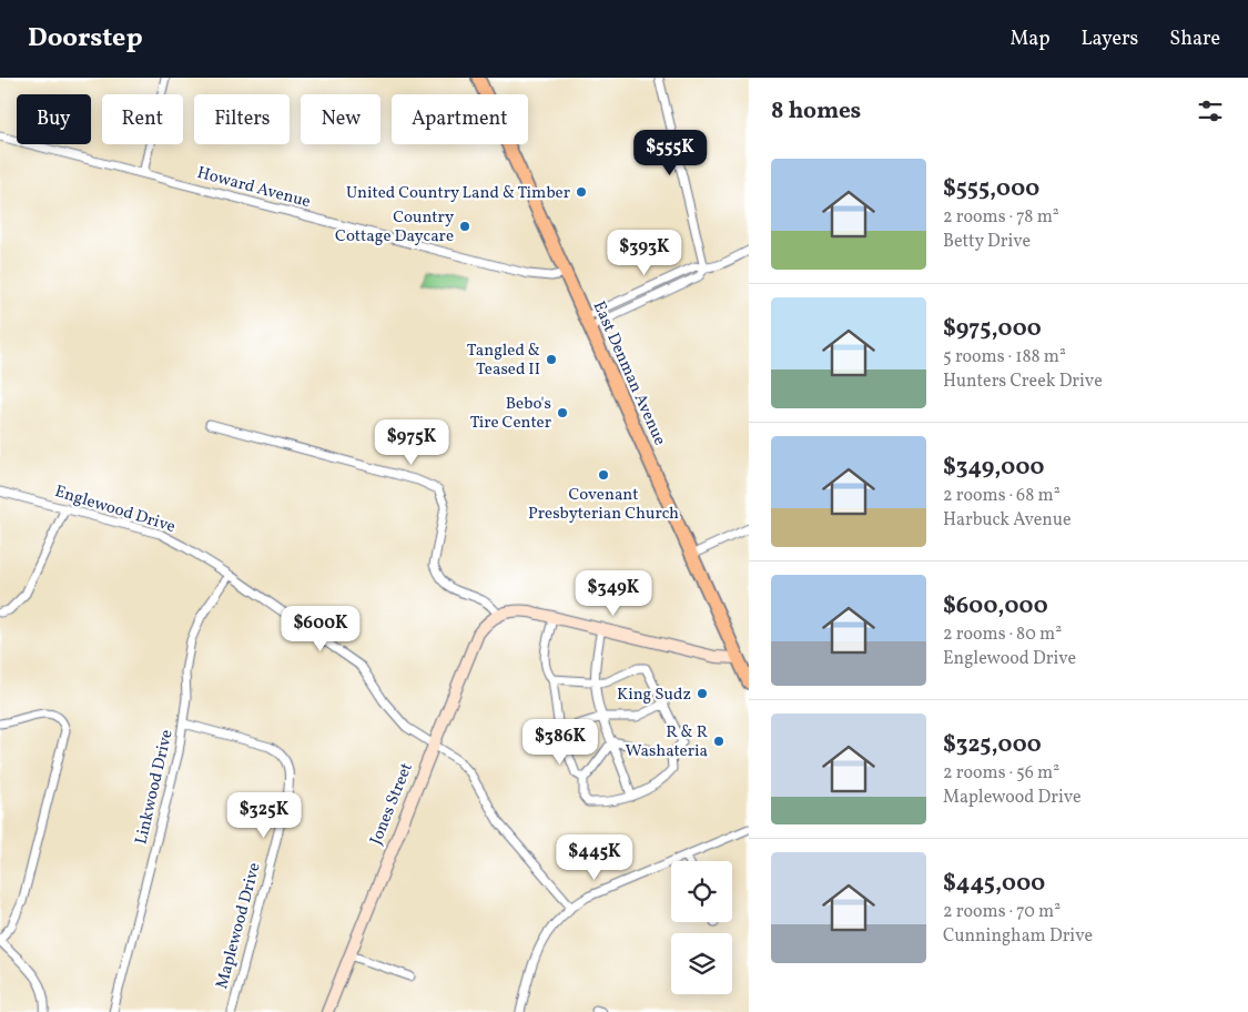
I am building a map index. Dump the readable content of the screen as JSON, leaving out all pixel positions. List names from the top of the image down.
{
  "streets": {
    "main road": ["East Denman Avenue"],
    "street": [
      "Howard Avenue",
      "Englewood Drive",
      "Linkwood Drive",
      "Jones Street",
      "Maplewood Drive"
    ]
  },
  "crossings": [
    ["Howard Avenue", "East Denman Avenue"],
    ["Englewood Drive", "Linkwood Drive"],
    ["Englewood Drive", "Jones Street"],
    ["Linkwood Drive", "Maplewood Drive"]
  ],
  "places": [
    "United Country Land & Timber",
    "Country Cottage Daycare",
    "Tangled & Teased II",
    "Bebo's Tire Center",
    "Covenant Presbyterian Church",
    "King Sudz",
    "R & R Washateria"
  ],
  "page": {
    "header": "Doorstep",
    "nav": ["Map", "Layers", "Share"],
    "heading": "8 homes",
    "chip": [
      "Buy",
      "Rent",
      "Filters",
      "New",
      "Apartment"
    ],
    "price": [
      "$555K",
      "$393K",
      "$975K",
      "$349K",
      "$600K",
      "$386K",
      "$325K",
      "$445K"
    ],
    "list": [
      {
        "name": "$555,000",
        "note": "2 rooms · 78 m² · Betty Drive"
      },
      {
        "name": "$975,000",
        "note": "5 rooms · 188 m² · Hunters Creek Drive"
      },
      {
        "name": "$349,000",
        "note": "2 rooms · 68 m² · Harbuck Avenue"
      },
      {
        "name": "$600,000",
        "note": "2 rooms · 80 m² · Englewood Drive"
      },
      {
        "name": "$325,000",
        "note": "2 rooms · 56 m² · Maplewood Drive"
      },
      {
        "name": "$445,000",
        "note": "2 rooms · 70 m² · Cunningham Drive"
      }
    ]
  }
}
